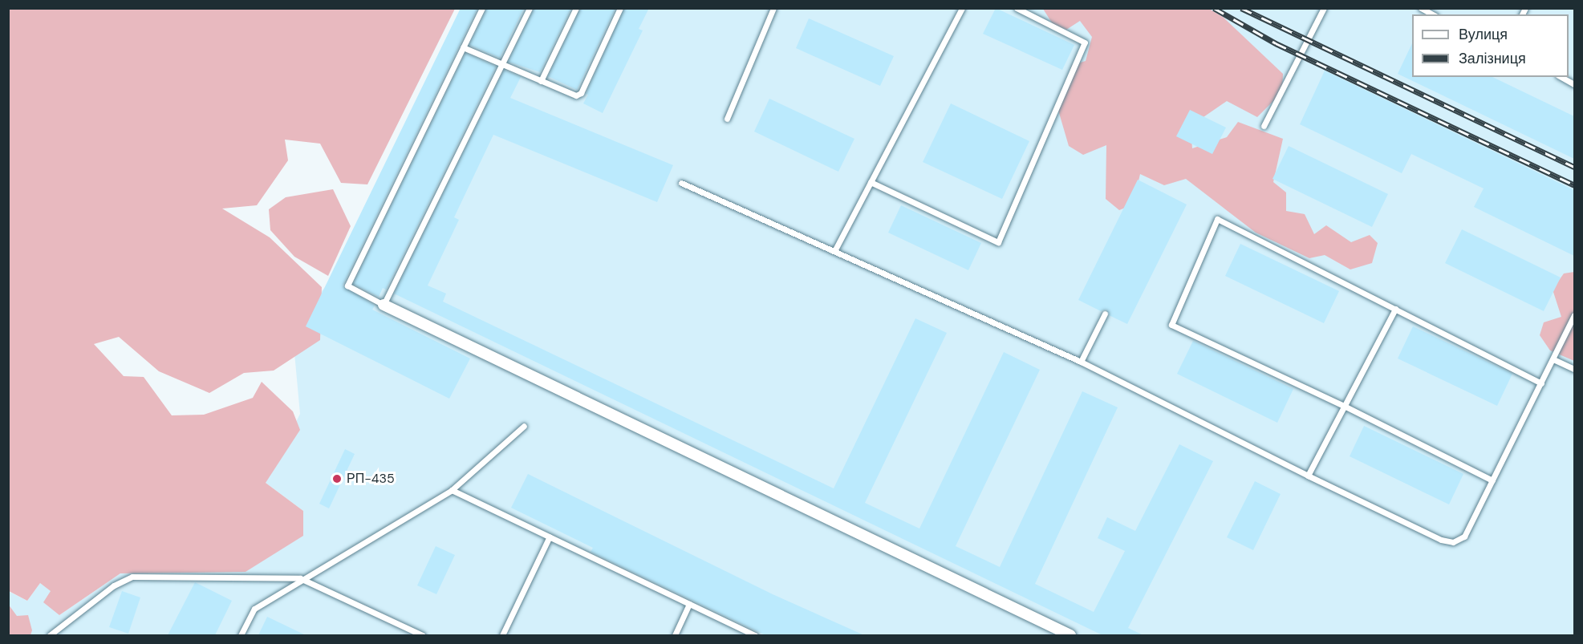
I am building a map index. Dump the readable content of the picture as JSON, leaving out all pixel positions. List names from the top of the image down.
{
  "places": ["РП-435"],
  "legend": ["Вулиця", "Залізниця"]
}
